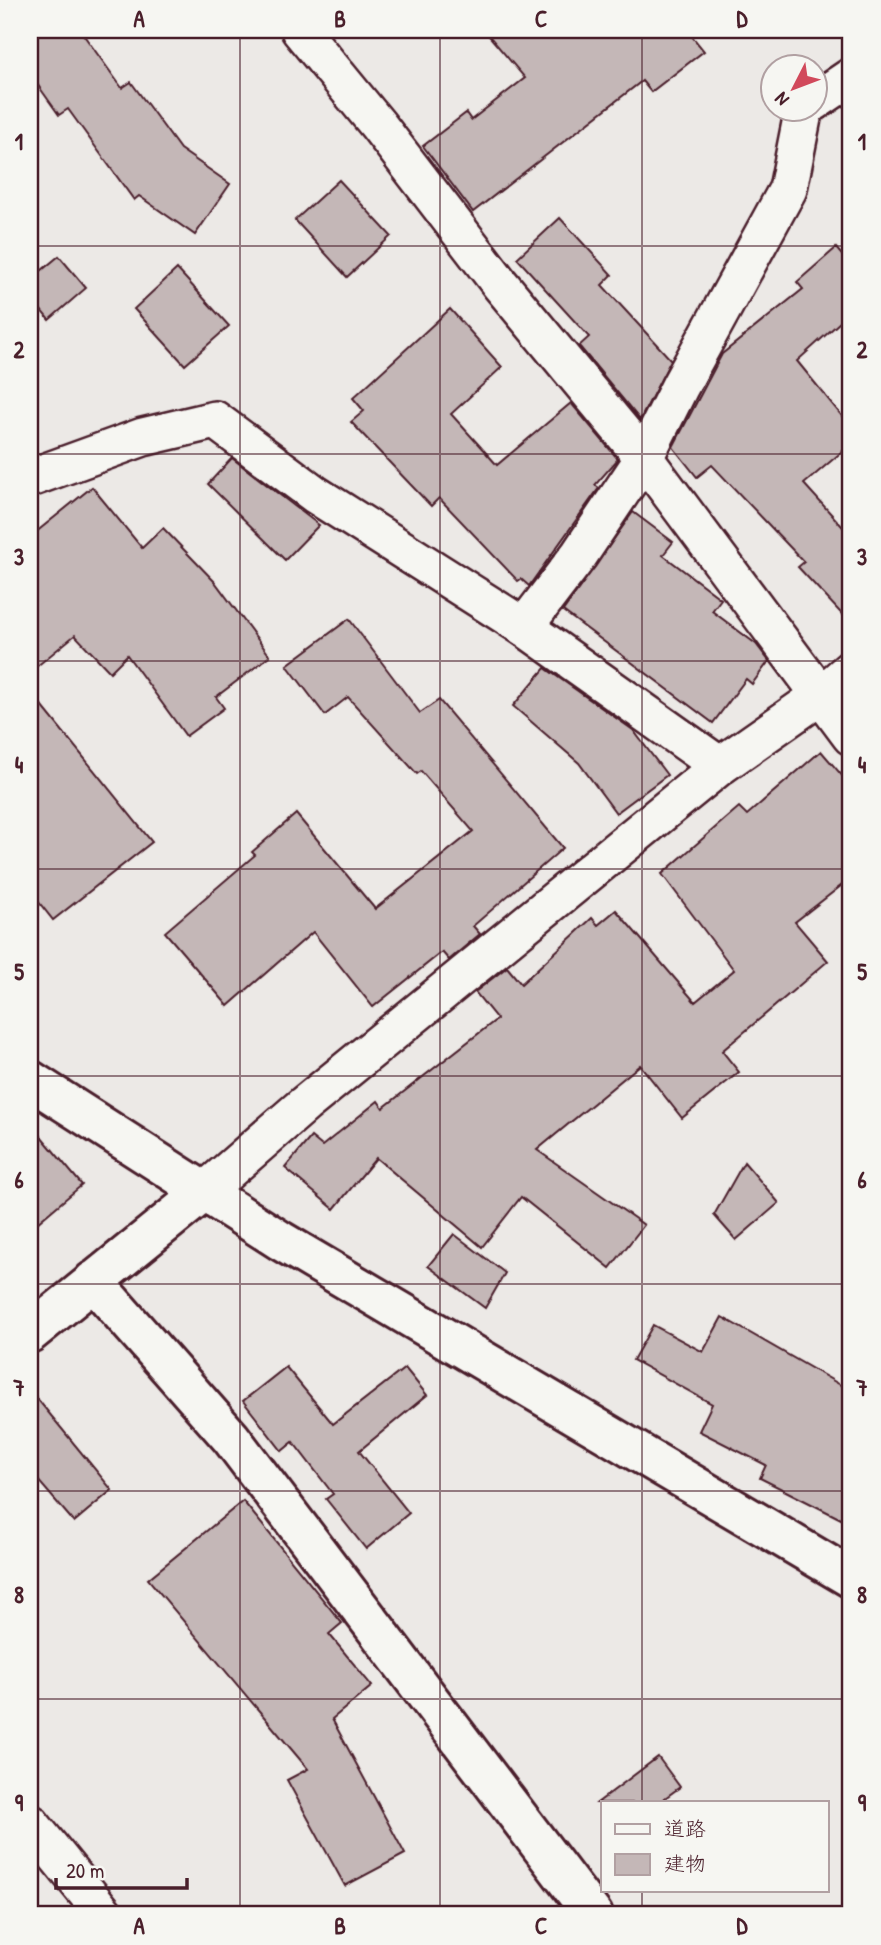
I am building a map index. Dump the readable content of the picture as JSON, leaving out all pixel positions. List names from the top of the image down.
{
  "legend": ["道路", "建物"],
  "scale_bar": "20 m",
  "north": "bottom left",
  "grid": {
    "columns": [
      "A",
      "B",
      "C",
      "D"
    ],
    "rows": [
      "1",
      "2",
      "3",
      "4",
      "5",
      "6",
      "7",
      "8",
      "9"
    ]
  }
}
